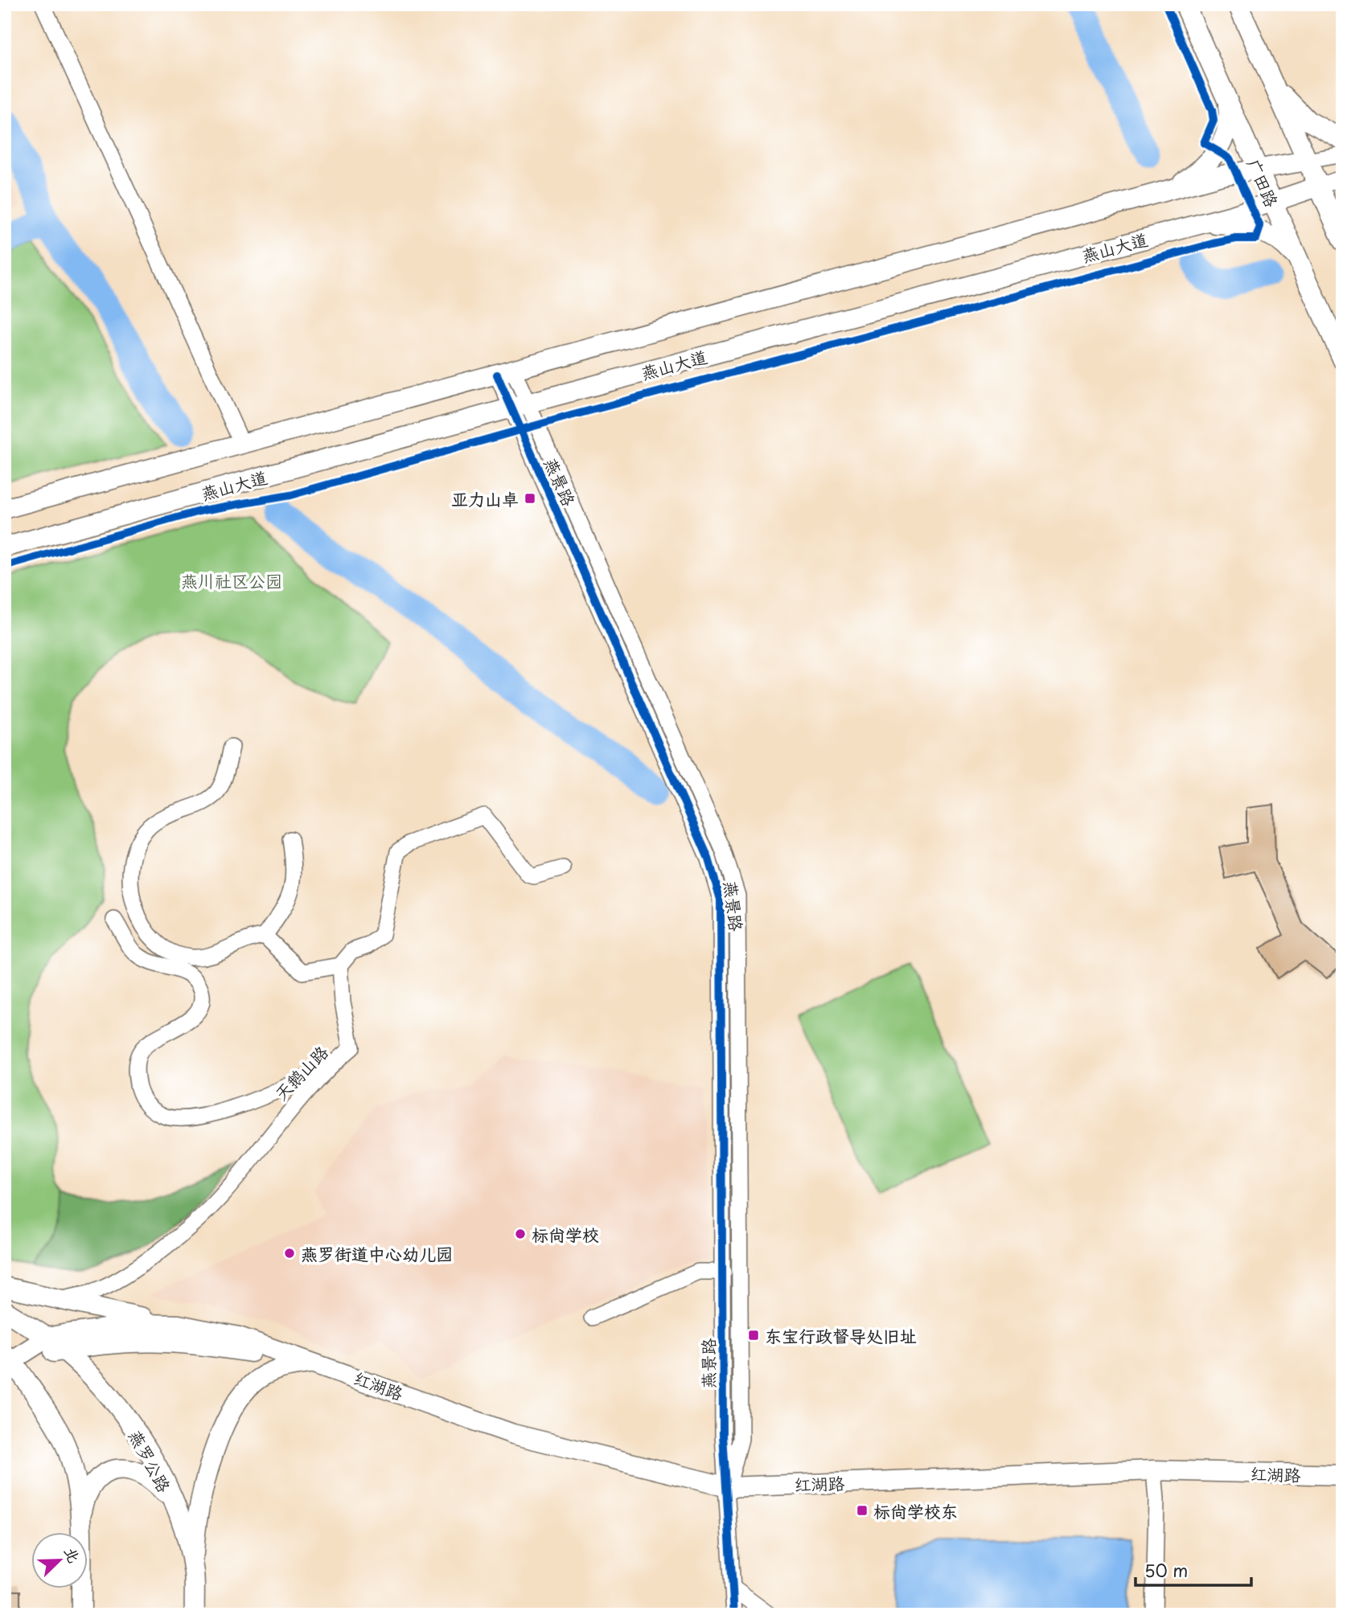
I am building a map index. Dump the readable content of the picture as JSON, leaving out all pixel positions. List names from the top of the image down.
{
  "streets": {
    "main road": [
      "广田路",
      "燕山大道",
      "红湖路",
      "燕罗公路"
    ],
    "street": ["燕景路", "天鹅山路"]
  },
  "crossings": [
    ["广田路", "燕山大道"],
    ["燕山大道", "燕景路"],
    ["燕景路", "红湖路"],
    ["红湖路", "燕罗公路"]
  ],
  "parks": ["燕川社区公园"],
  "places": {
    "transit": ["亚力山卓", "东宝行政督导处旧址", "标尚学校东"],
    "other": ["标尚学校", "燕罗街道中心幼儿园"]
  },
  "scale_bar": "50 m",
  "north": "top right"
}
